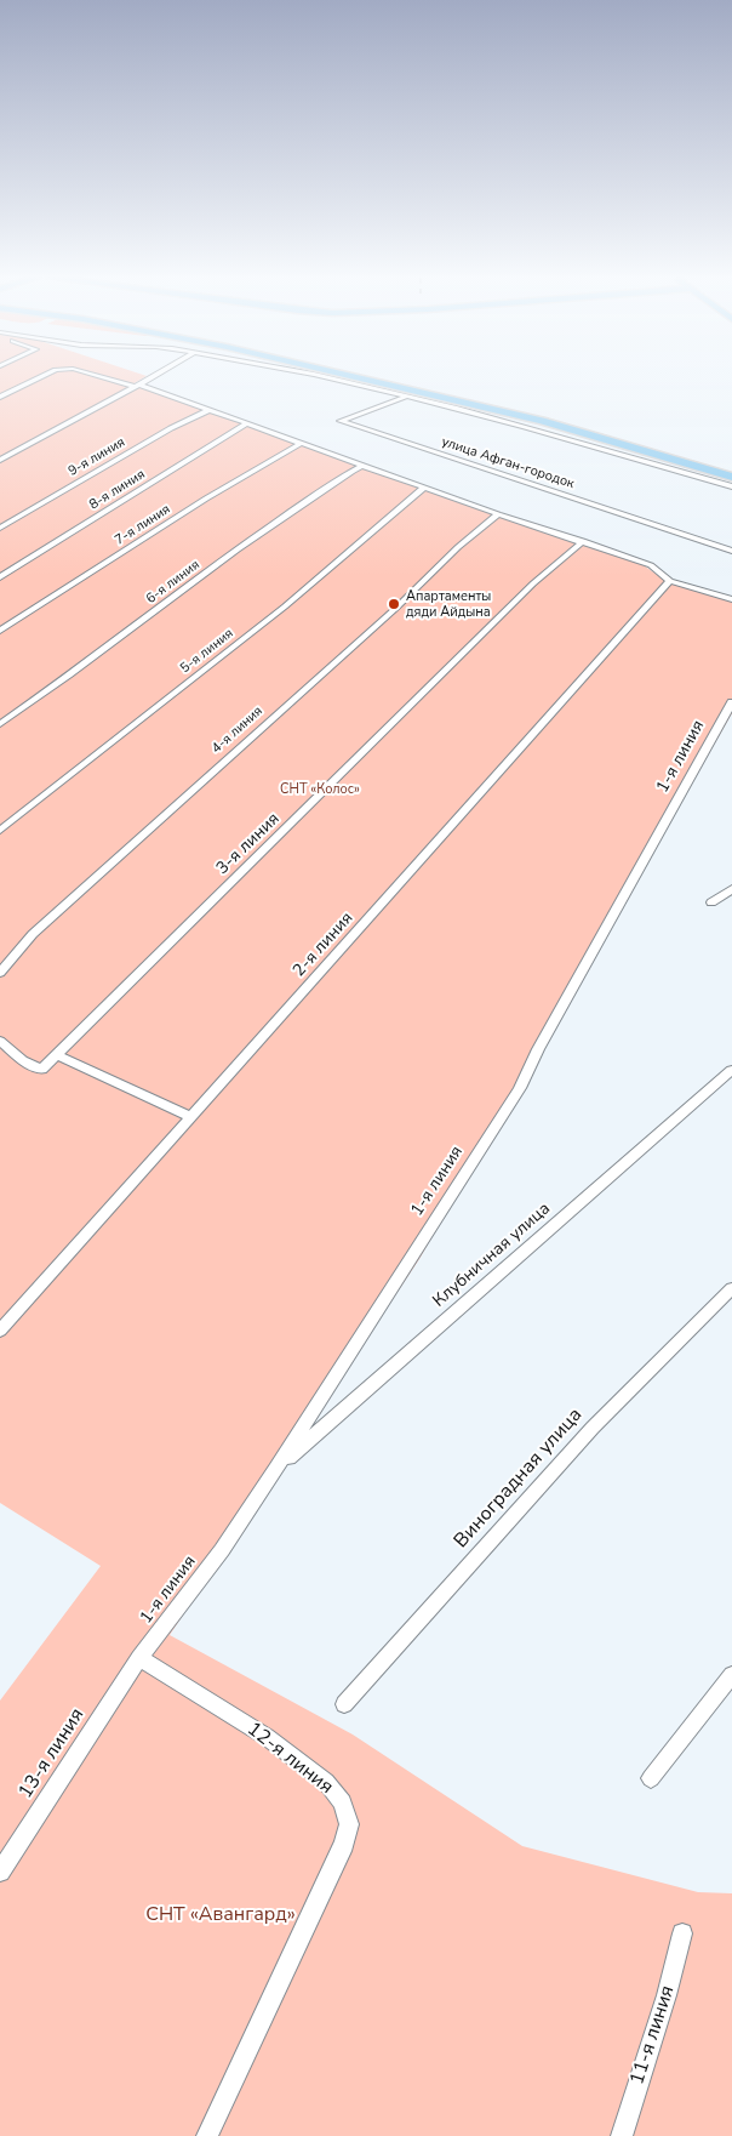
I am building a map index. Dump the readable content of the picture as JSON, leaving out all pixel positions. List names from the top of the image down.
{
  "streets": {
    "street": [
      "9-я линия",
      "улица Афган-городок",
      "8-я линия",
      "7-я линия",
      "6-я линия",
      "5-я линия",
      "4-я линия",
      "1-я линия",
      "3-я линия",
      "2-я линия",
      "Клубничная улица",
      "Виноградная улица",
      "13-я линия",
      "12-я линия",
      "11-я линия"
    ]
  },
  "crossings": [
    ["1-я линия", "Клубничная улица"],
    ["1-я линия", "13-я линия"],
    ["1-я линия", "12-я линия"],
    ["13-я линия", "12-я линия"]
  ],
  "parks": ["СНТ «Колос»", "СНТ «Авангард»"],
  "places": ["Апартаменты дяди Айдына"]
}
